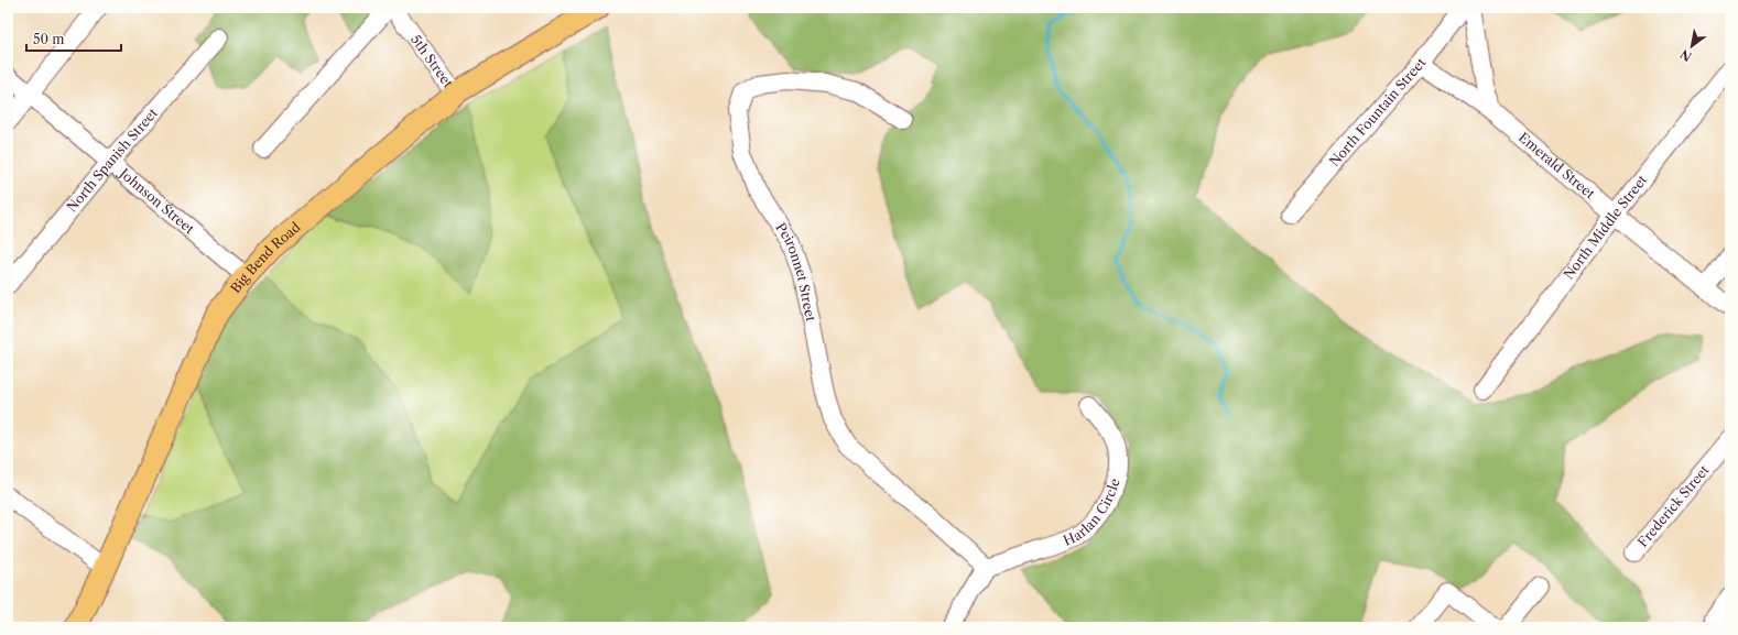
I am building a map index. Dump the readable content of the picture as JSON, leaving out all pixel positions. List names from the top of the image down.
{
  "streets": {
    "main road": ["Big Bend Road"],
    "street": [
      "5th Street",
      "North Fountain Street",
      "North Spanish Street",
      "Emerald Street",
      "Johnson Street",
      "North Middle Street",
      "Peironnet Street",
      "Frederick Street",
      "Harlan Circle"
    ]
  },
  "crossings": [
    ["5th Street", "Big Bend Road"],
    ["North Fountain Street", "Emerald Street"],
    ["North Spanish Street", "Johnson Street"],
    ["Emerald Street", "North Middle Street"],
    ["Johnson Street", "Big Bend Road"],
    ["Peironnet Street", "Harlan Circle"]
  ],
  "scale_bar": "50 m",
  "north": "bottom left"
}
